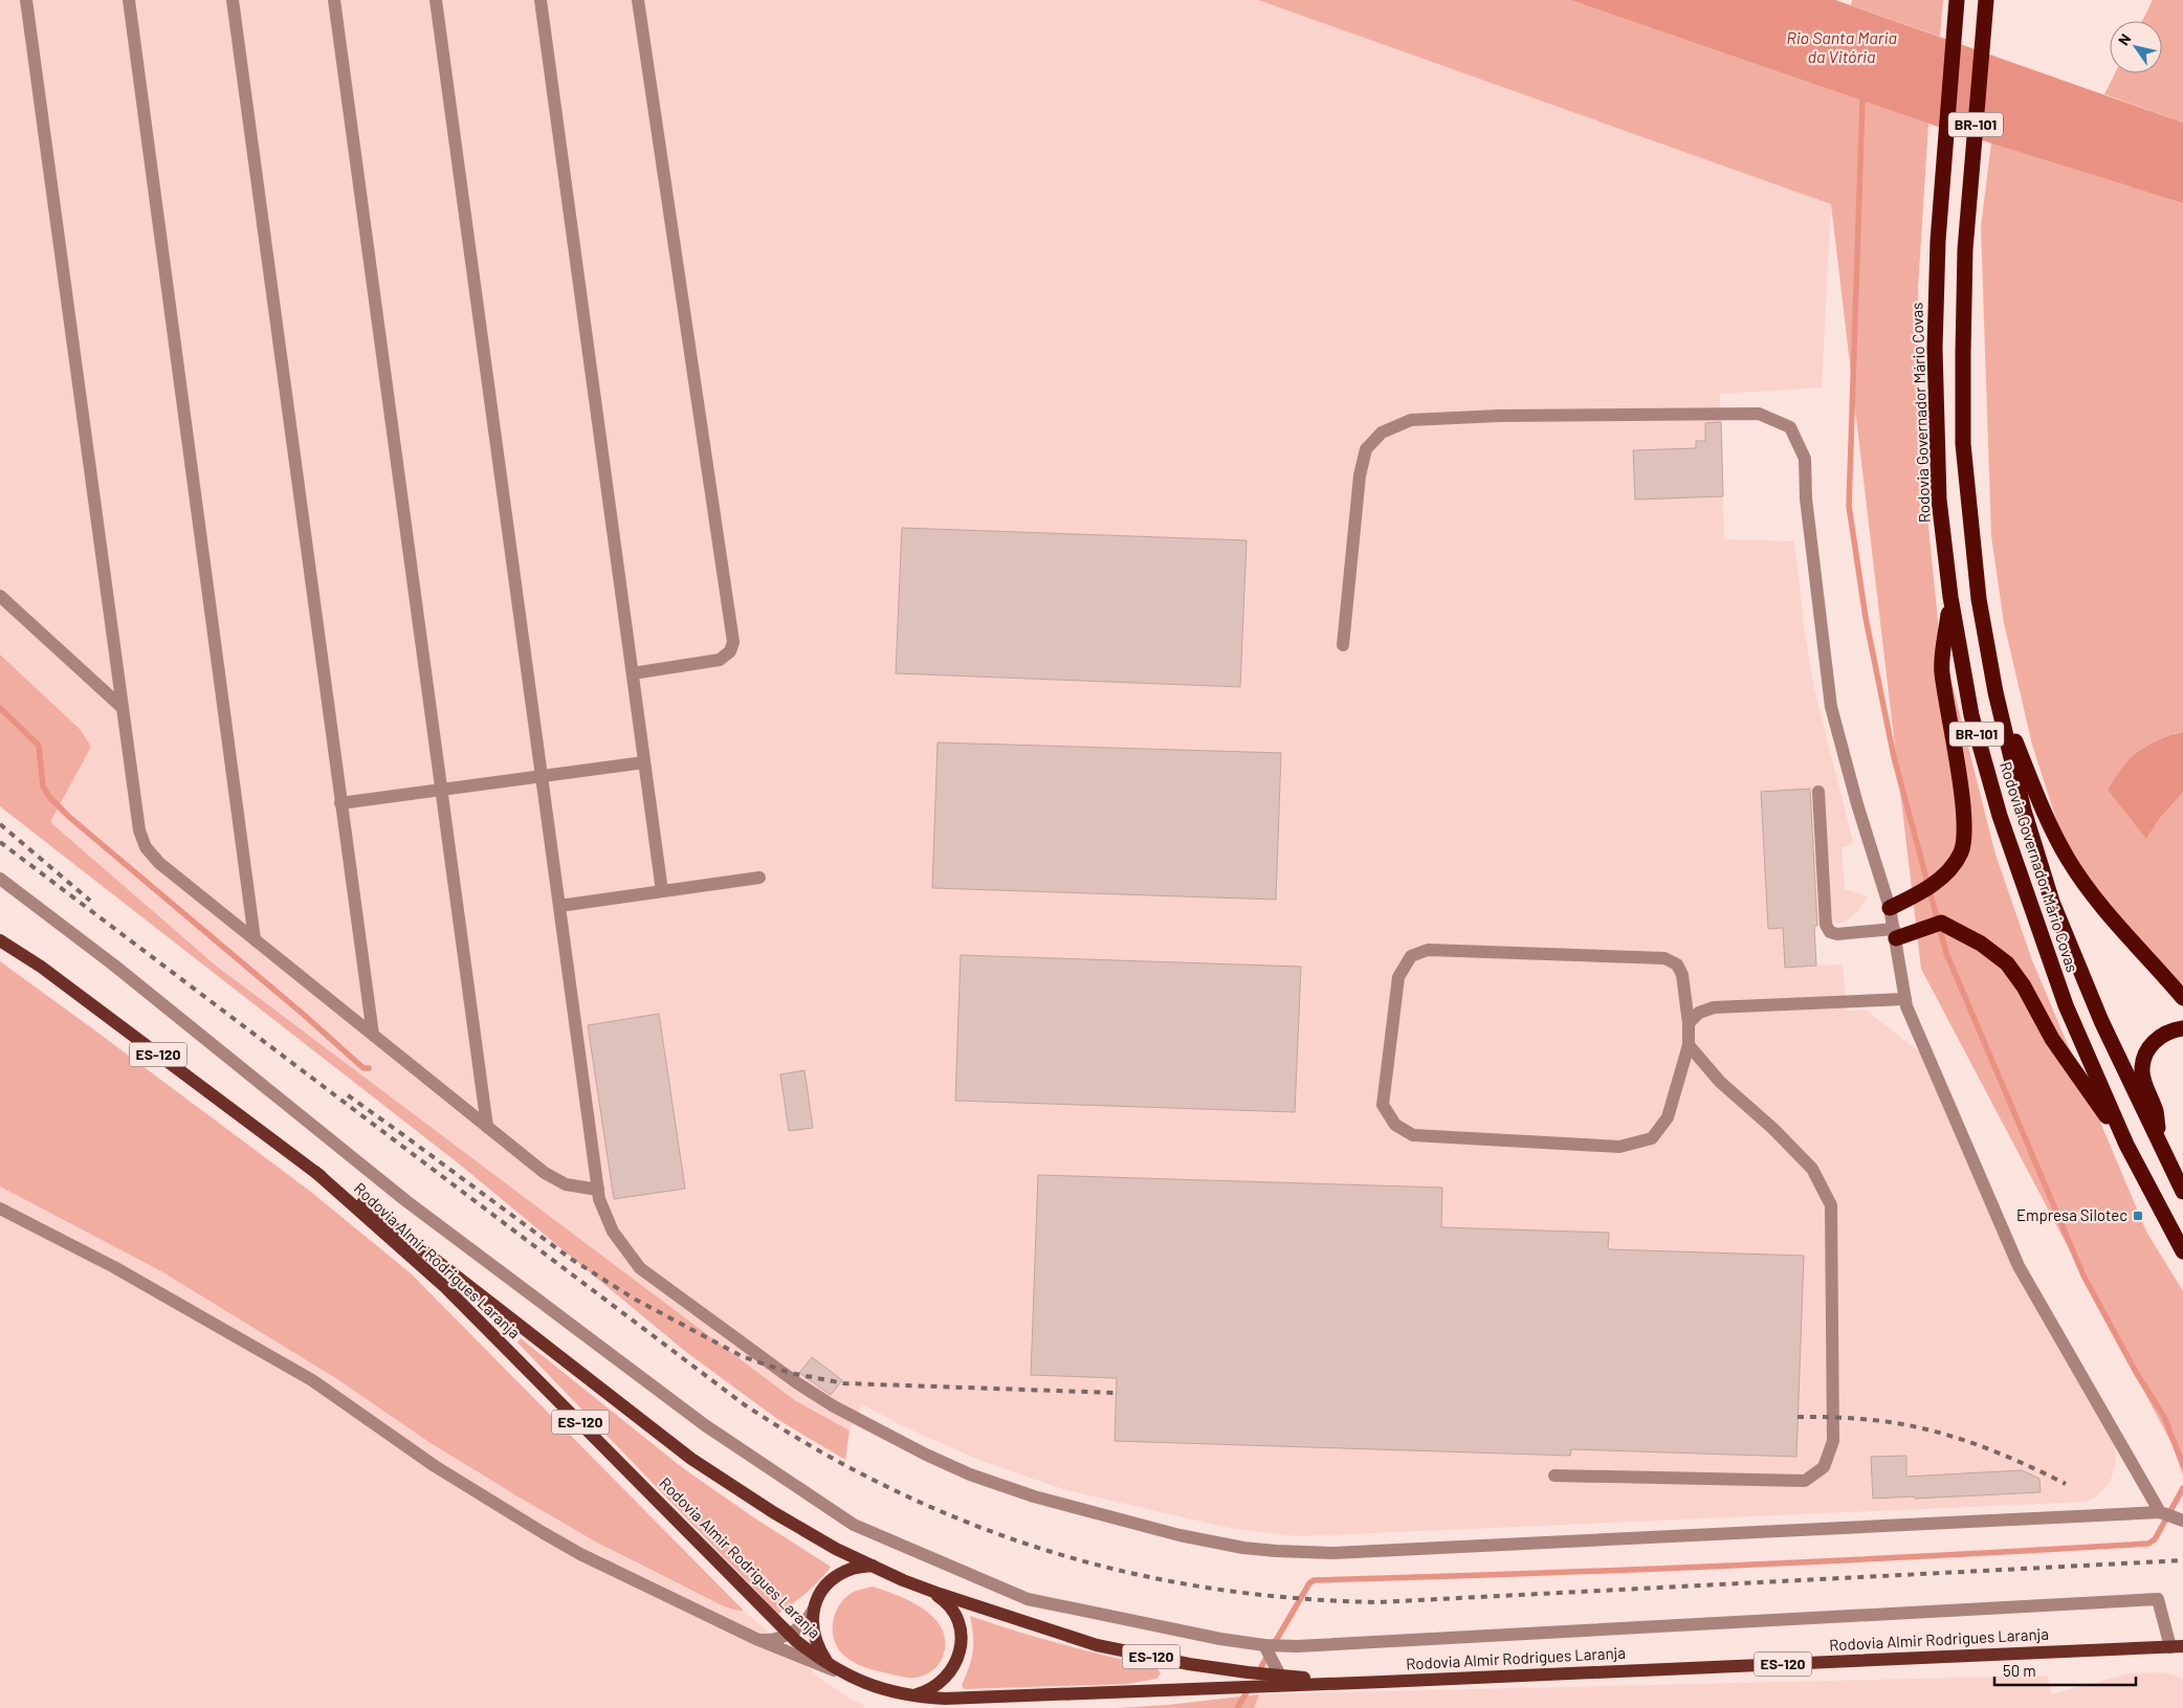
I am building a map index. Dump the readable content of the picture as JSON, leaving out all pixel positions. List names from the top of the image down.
{
  "streets": {
    "highway": ["BR-101", "Rodovia Governador Mário Covas"],
    "main road": ["ES-120", "Rodovia Almir Rodrigues Laranja"]
  },
  "water": ["Rio Santa Maria da Vitória"],
  "places": {
    "transit": ["Empresa Silotec"]
  },
  "scale_bar": "50 m",
  "north": "top left"
}
